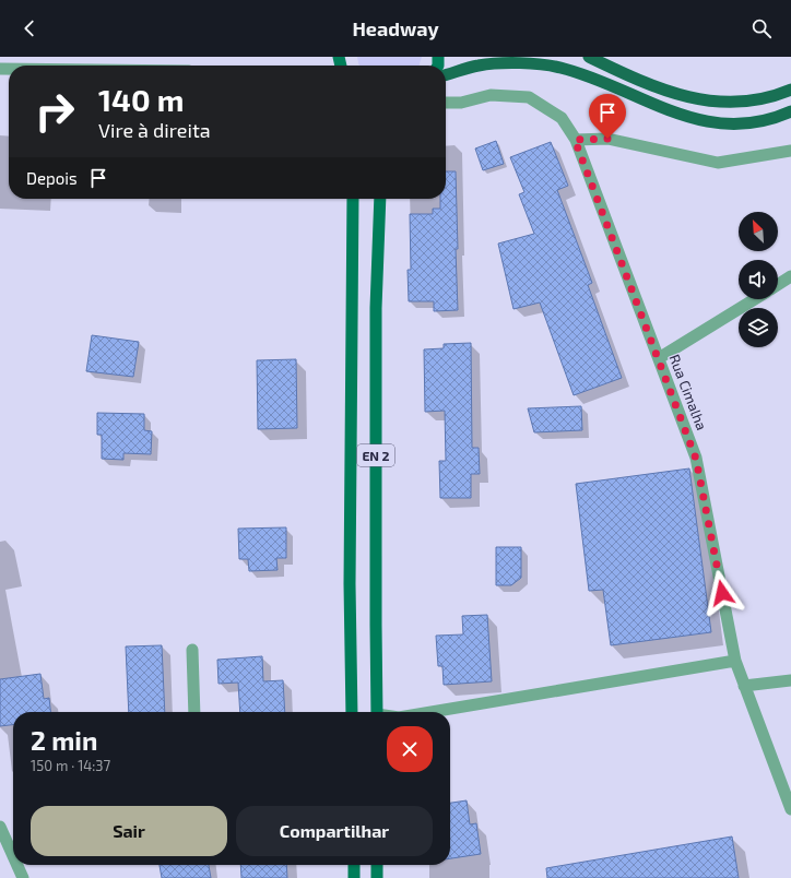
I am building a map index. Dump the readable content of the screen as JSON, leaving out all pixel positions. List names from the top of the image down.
{
  "streets": {
    "main road": ["EN 2"],
    "street": ["Rua Cimalha"]
  },
  "north": "top left",
  "page": {
    "header": "Headway",
    "turn": ["140 m", "Vire à direita"],
    "then": "Depois",
    "heading": ["2 min", "150 m · 14:37"],
    "buttons": ["Sair", "Compartilhar"]
  }
}
